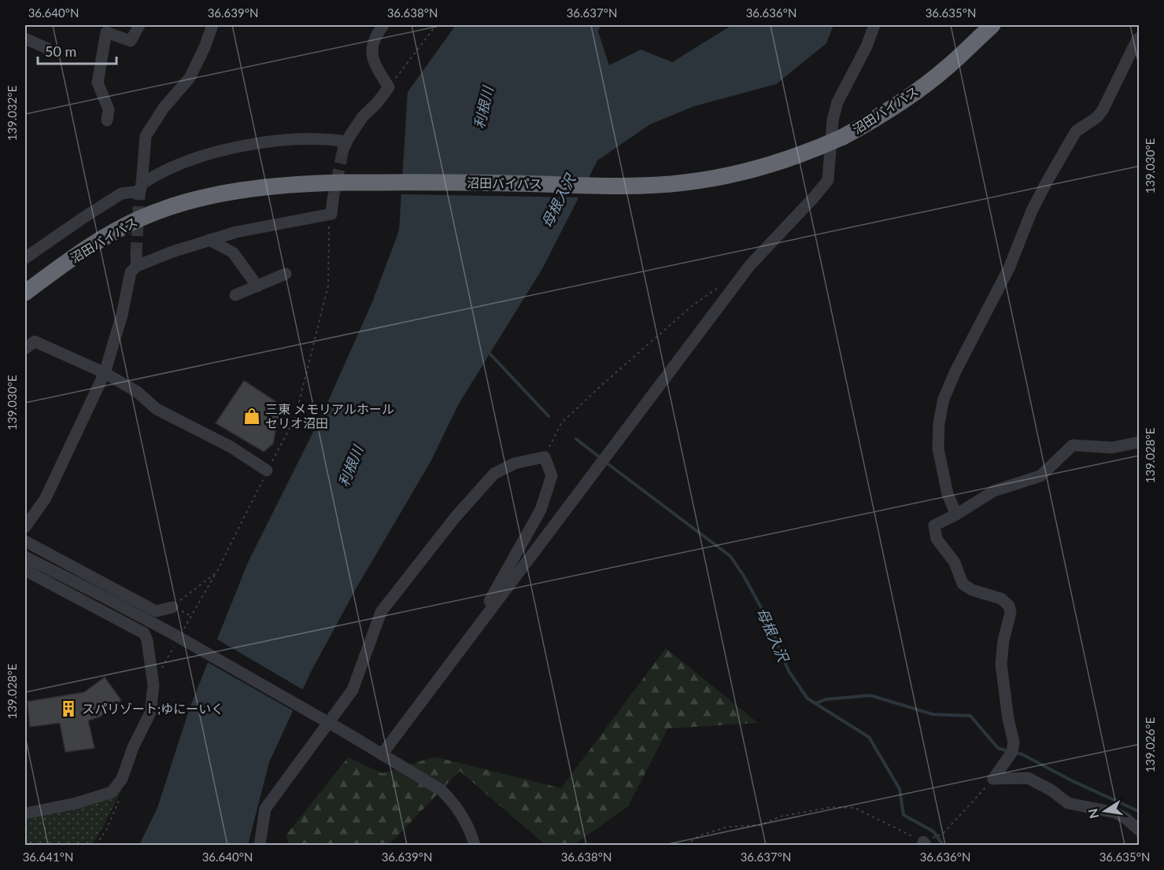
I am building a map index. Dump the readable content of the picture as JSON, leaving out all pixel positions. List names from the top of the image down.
{
  "streets": {
    "highway": ["沼田バイパス"]
  },
  "water": ["利根川", "母根入沢"],
  "places": {
    "shop": ["三東 メモリアルホール セリオ沼田"],
    "building": ["スパリゾート;ゆにーいく"]
  },
  "scale_bar": "50 m",
  "north": "left",
  "coordinates": [
    "36.640°N",
    "36.639°N",
    "36.638°N",
    "36.637°N",
    "36.636°N",
    "36.635°N",
    "139.032°E",
    "139.030°E",
    "139.028°E",
    "139.026°E",
    "36.641°N"
  ]
}
